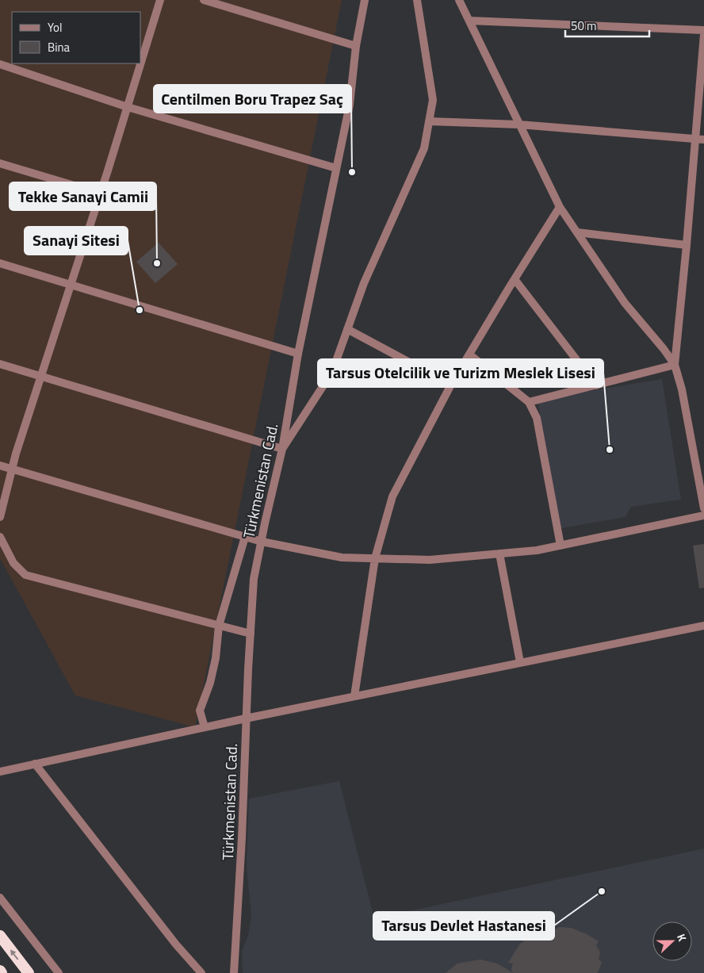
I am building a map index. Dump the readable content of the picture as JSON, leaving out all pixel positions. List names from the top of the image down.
{
  "streets": {
    "street": ["Türkmenistan Cad."]
  },
  "places": [
    "Centilmen Boru Trapez Saç",
    "Tekke Sanayi Camii",
    "Sanayi Sitesi",
    "Tarsus Otelcilik ve Turizm Meslek Lisesi",
    "Tarsus Devlet Hastanesi"
  ],
  "legend": ["Yol", "Bina"],
  "scale_bar": "50 m",
  "north": "right"
}
